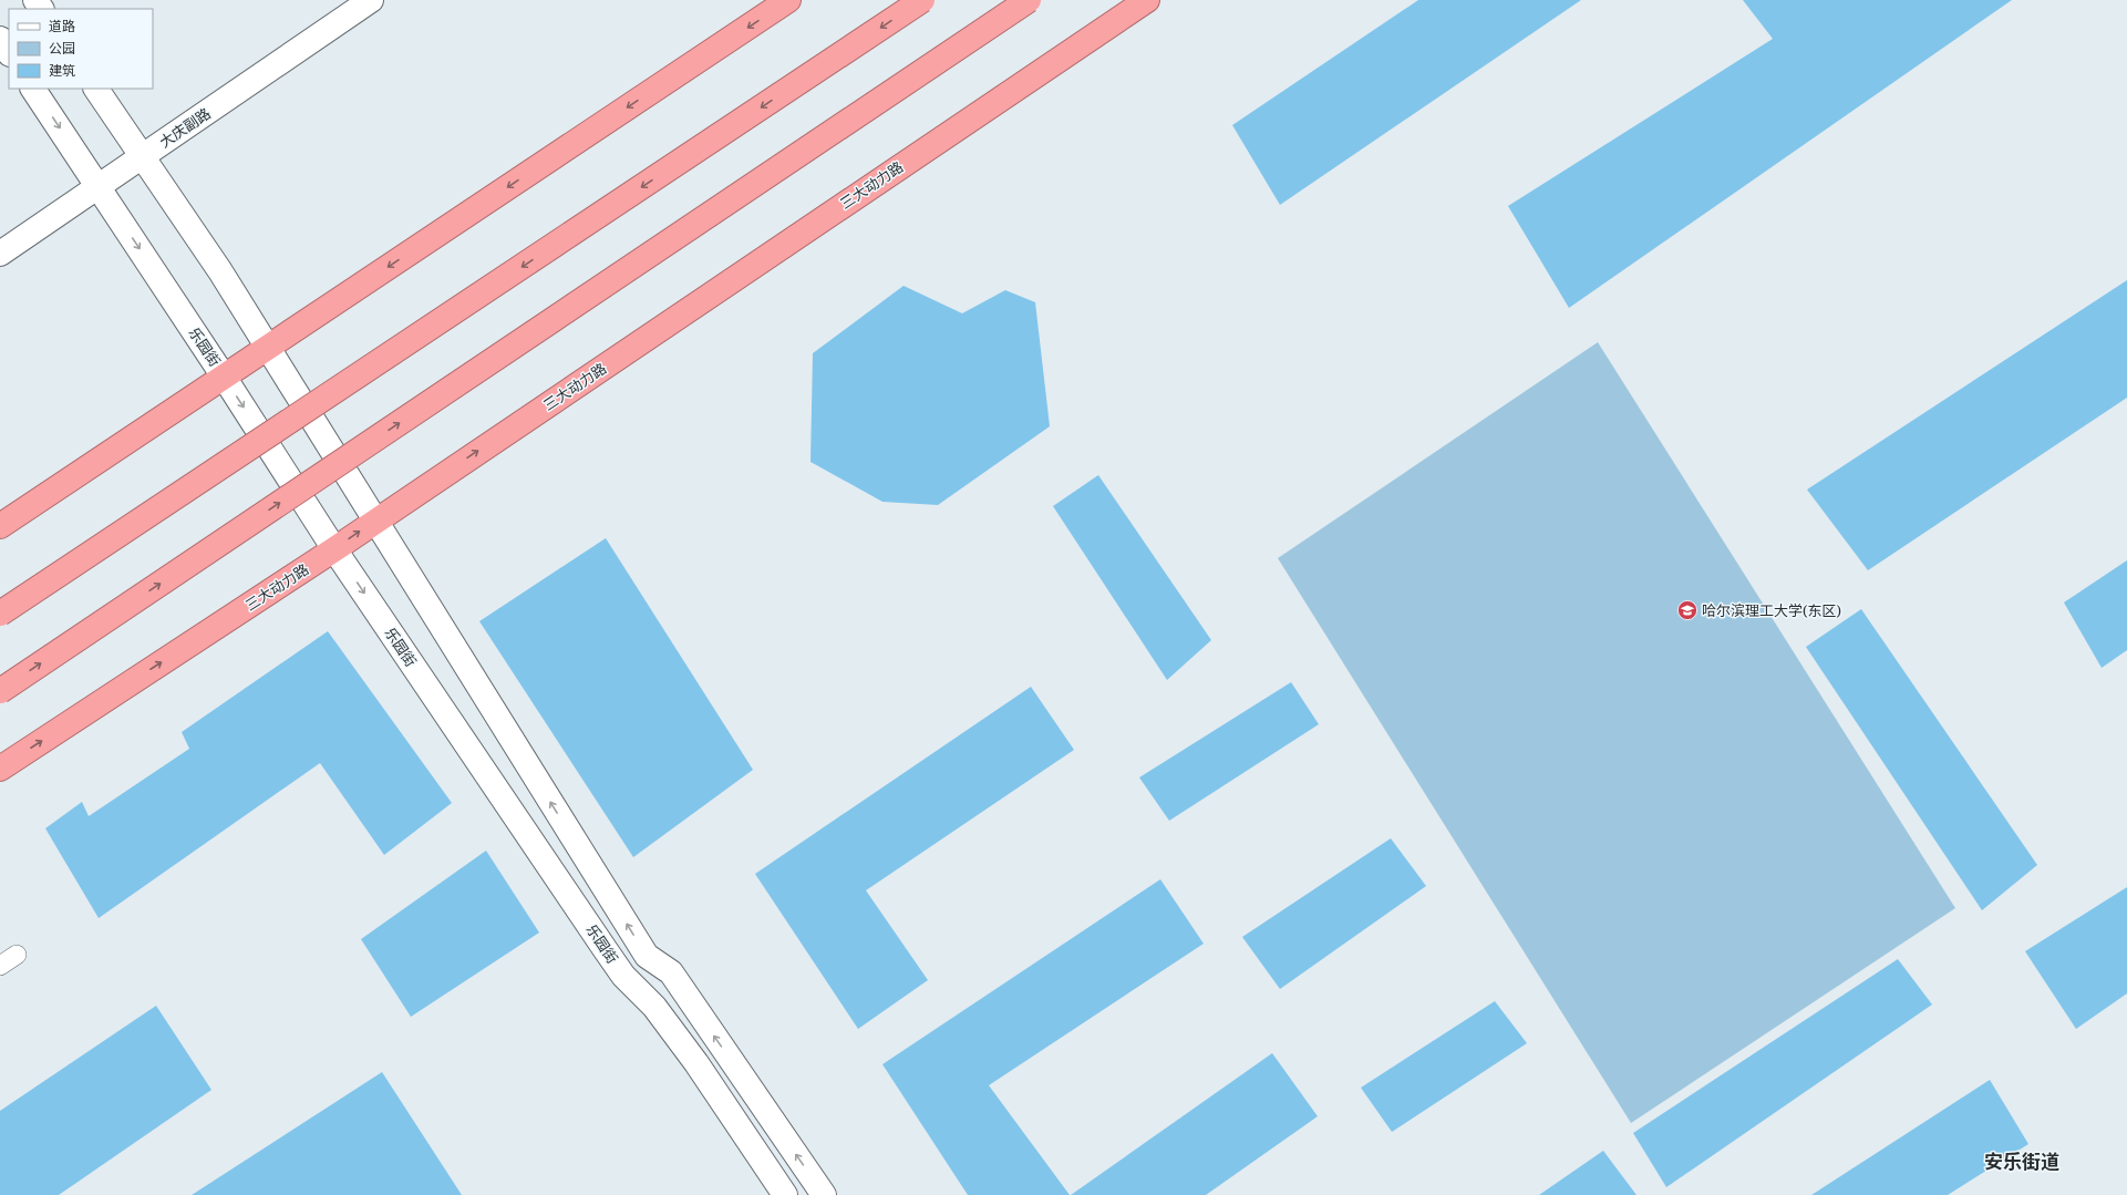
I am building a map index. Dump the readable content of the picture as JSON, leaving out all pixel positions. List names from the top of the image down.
{
  "streets": {
    "highway": ["三大动力路"],
    "main road": ["大庆副路", "乐园街"]
  },
  "crossings": [
    ["大庆副路", "乐园街"],
    ["三大动力路", "乐园街"]
  ],
  "districts": ["安乐街道"],
  "places": {
    "school or university": ["哈尔滨理工大学(东区)"]
  },
  "legend": ["道路", "公园", "建筑"]
}
